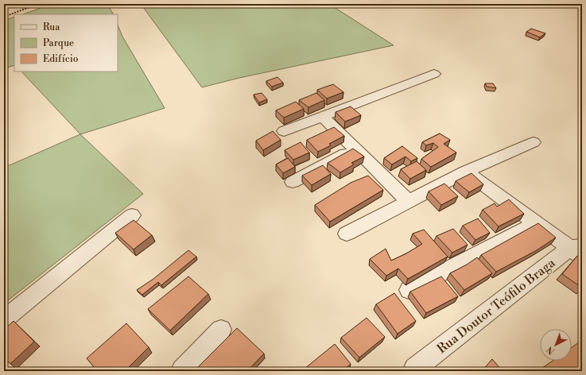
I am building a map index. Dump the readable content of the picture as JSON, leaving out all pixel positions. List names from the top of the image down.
{
  "streets": {
    "street": ["Rua Doutor Teófilo Braga"]
  },
  "legend": ["Rua", "Parque", "Edifício"],
  "north": "bottom left"
}
